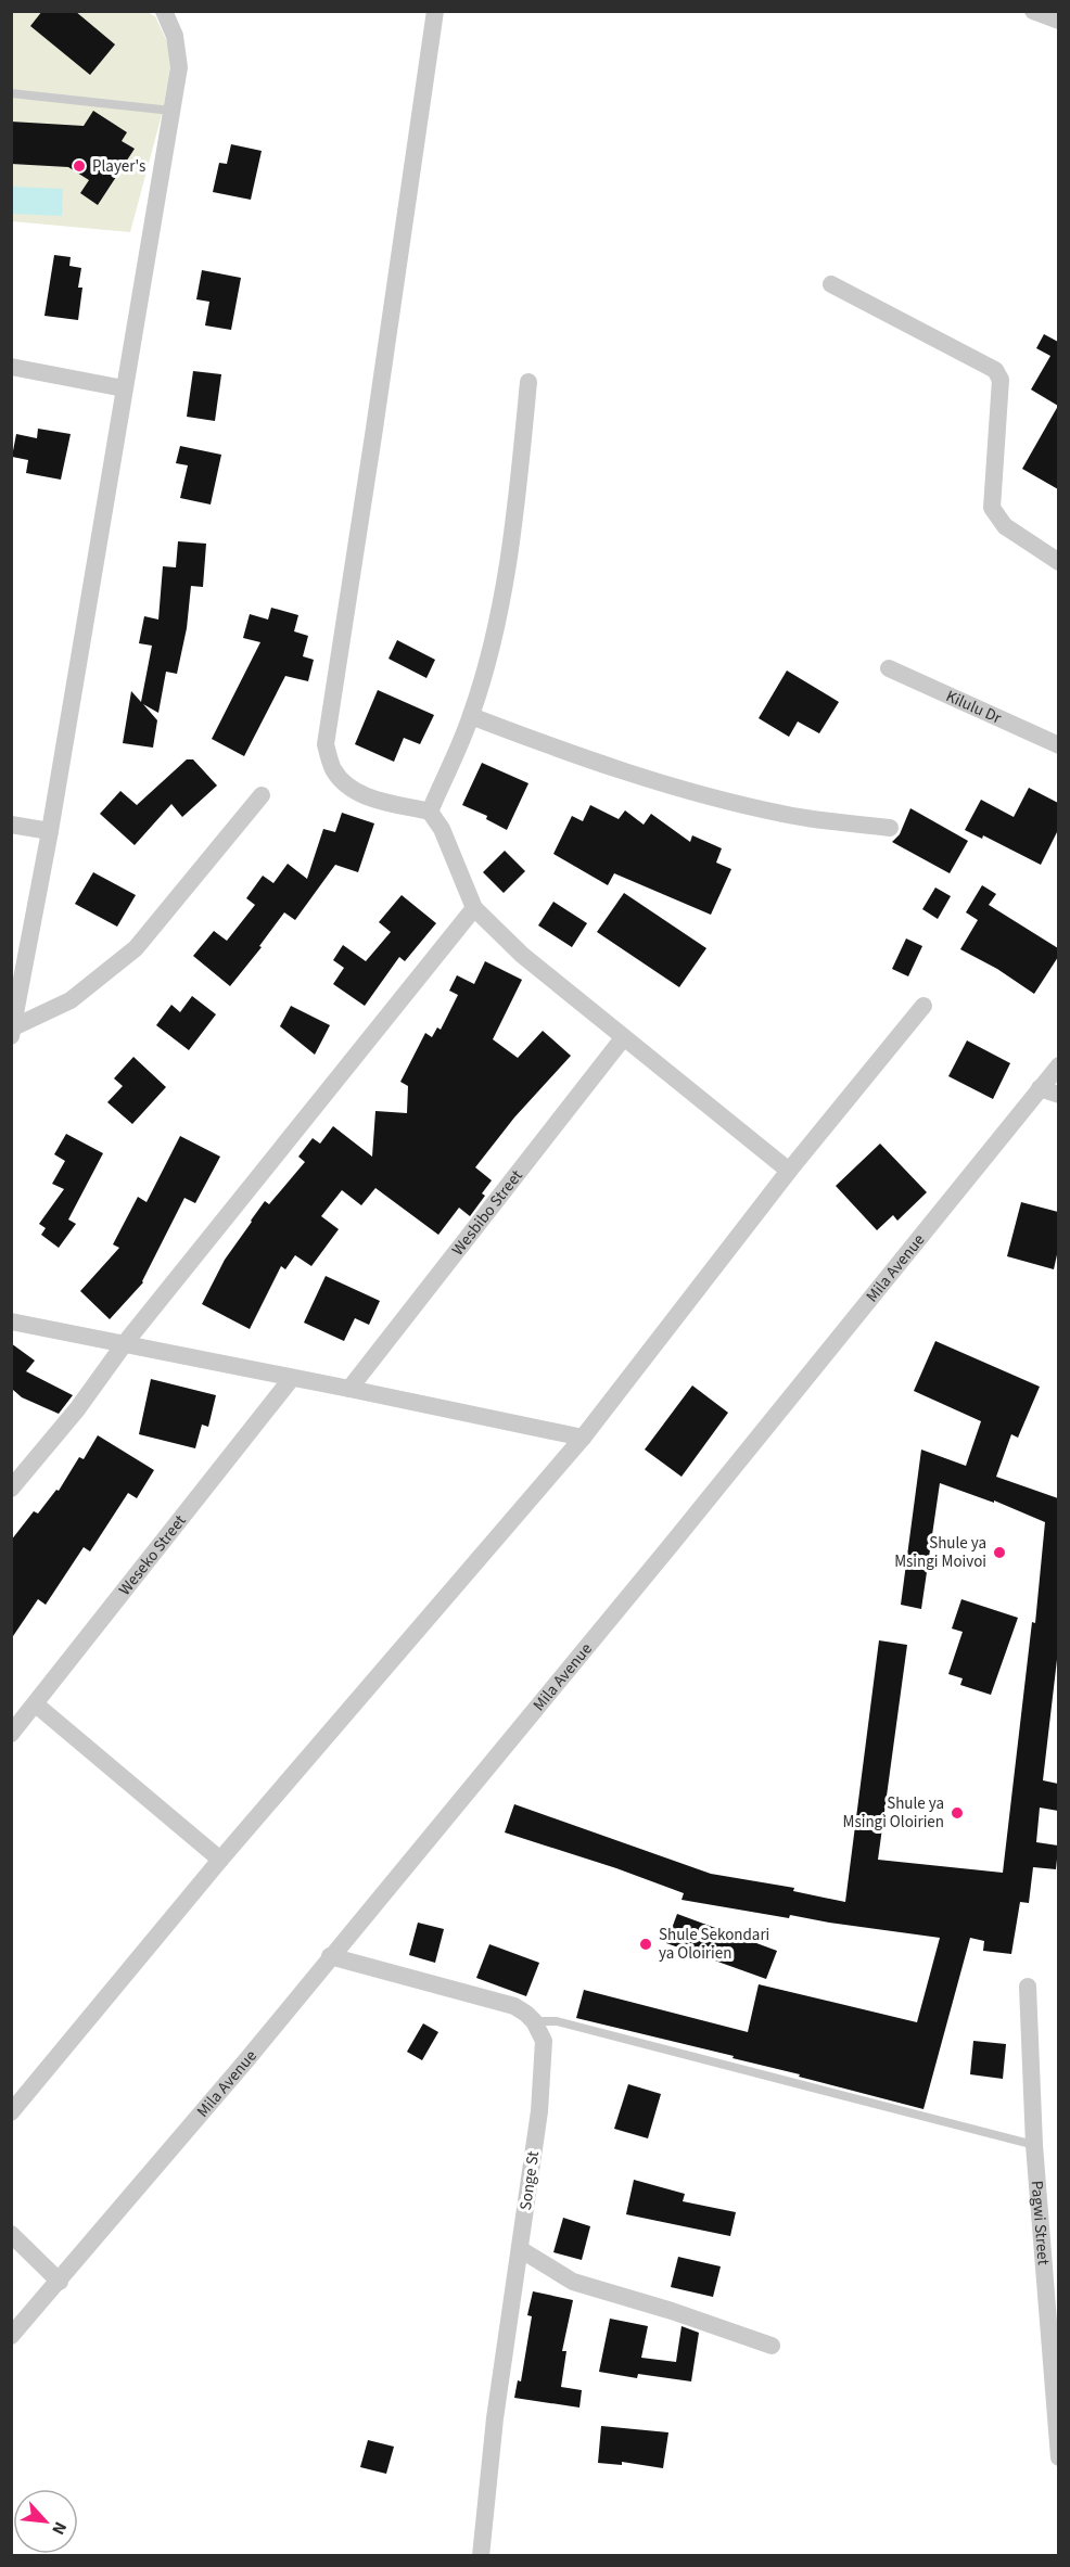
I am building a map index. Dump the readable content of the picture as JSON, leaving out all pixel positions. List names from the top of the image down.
{
  "streets": {
    "street": [
      "Kilulu Dr",
      "Wesbibo Street",
      "Mila Avenue",
      "Weseko Street",
      "Songe St",
      "Pagwi Street"
    ]
  },
  "places": [
    "Player's",
    "Shule ya Msingi Moivoi",
    "Shule ya Msingi Oloirien",
    "Shule Sekondari ya Oloirien"
  ],
  "north": "bottom right"
}
